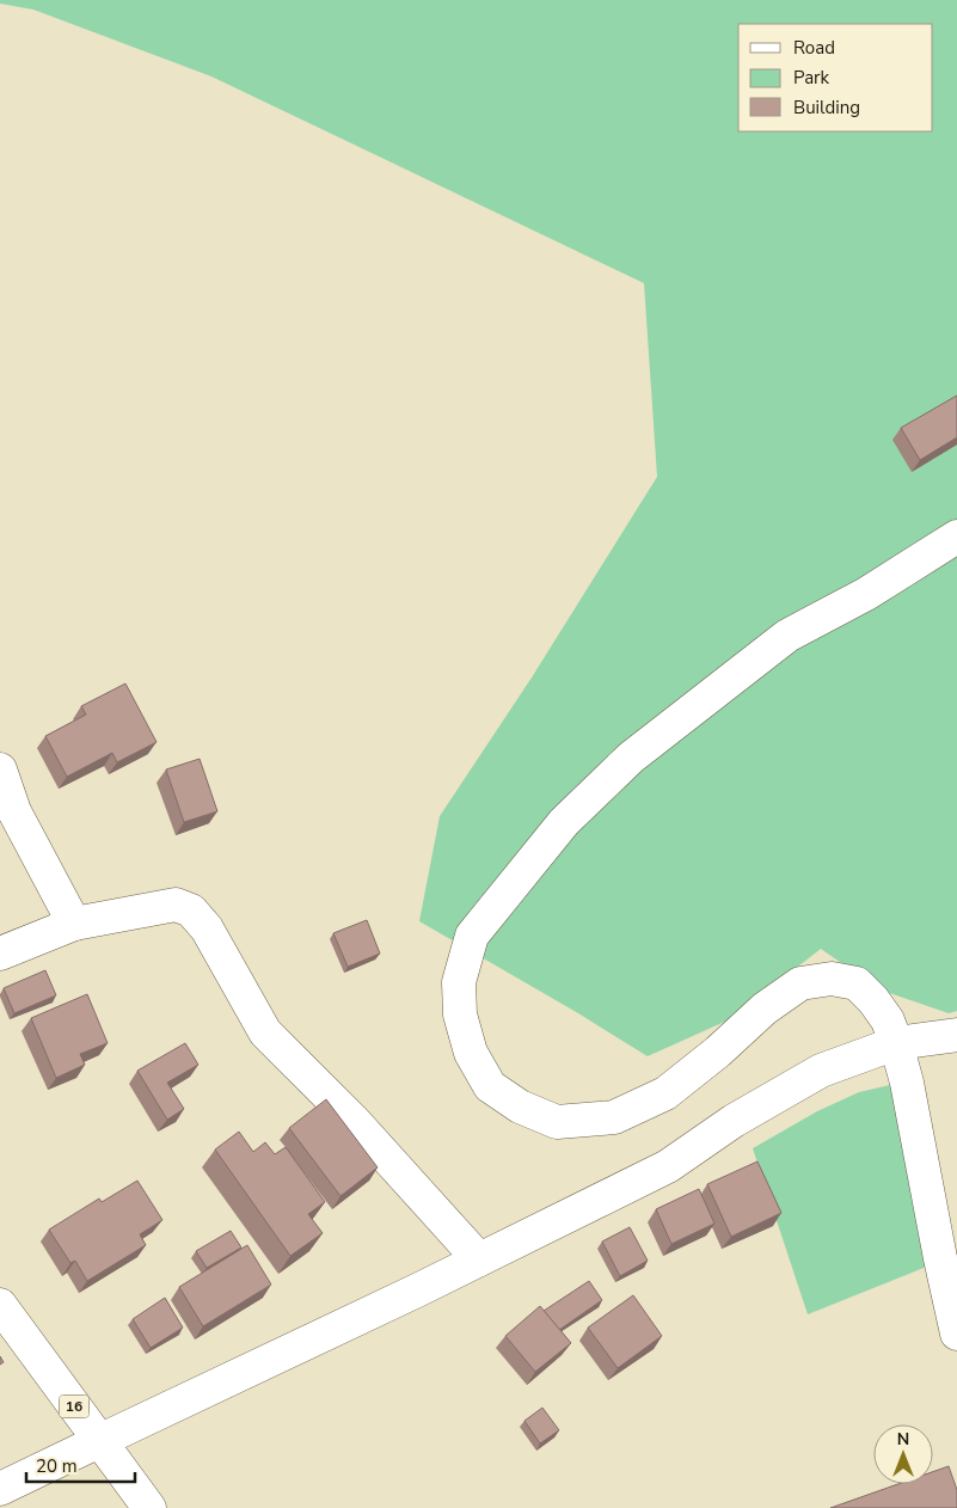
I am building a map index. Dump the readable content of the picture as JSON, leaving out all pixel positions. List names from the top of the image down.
{
  "streets": {
    "street": ["16"]
  },
  "legend": ["Road", "Park", "Building"],
  "scale_bar": "20 m",
  "north": "top"
}
